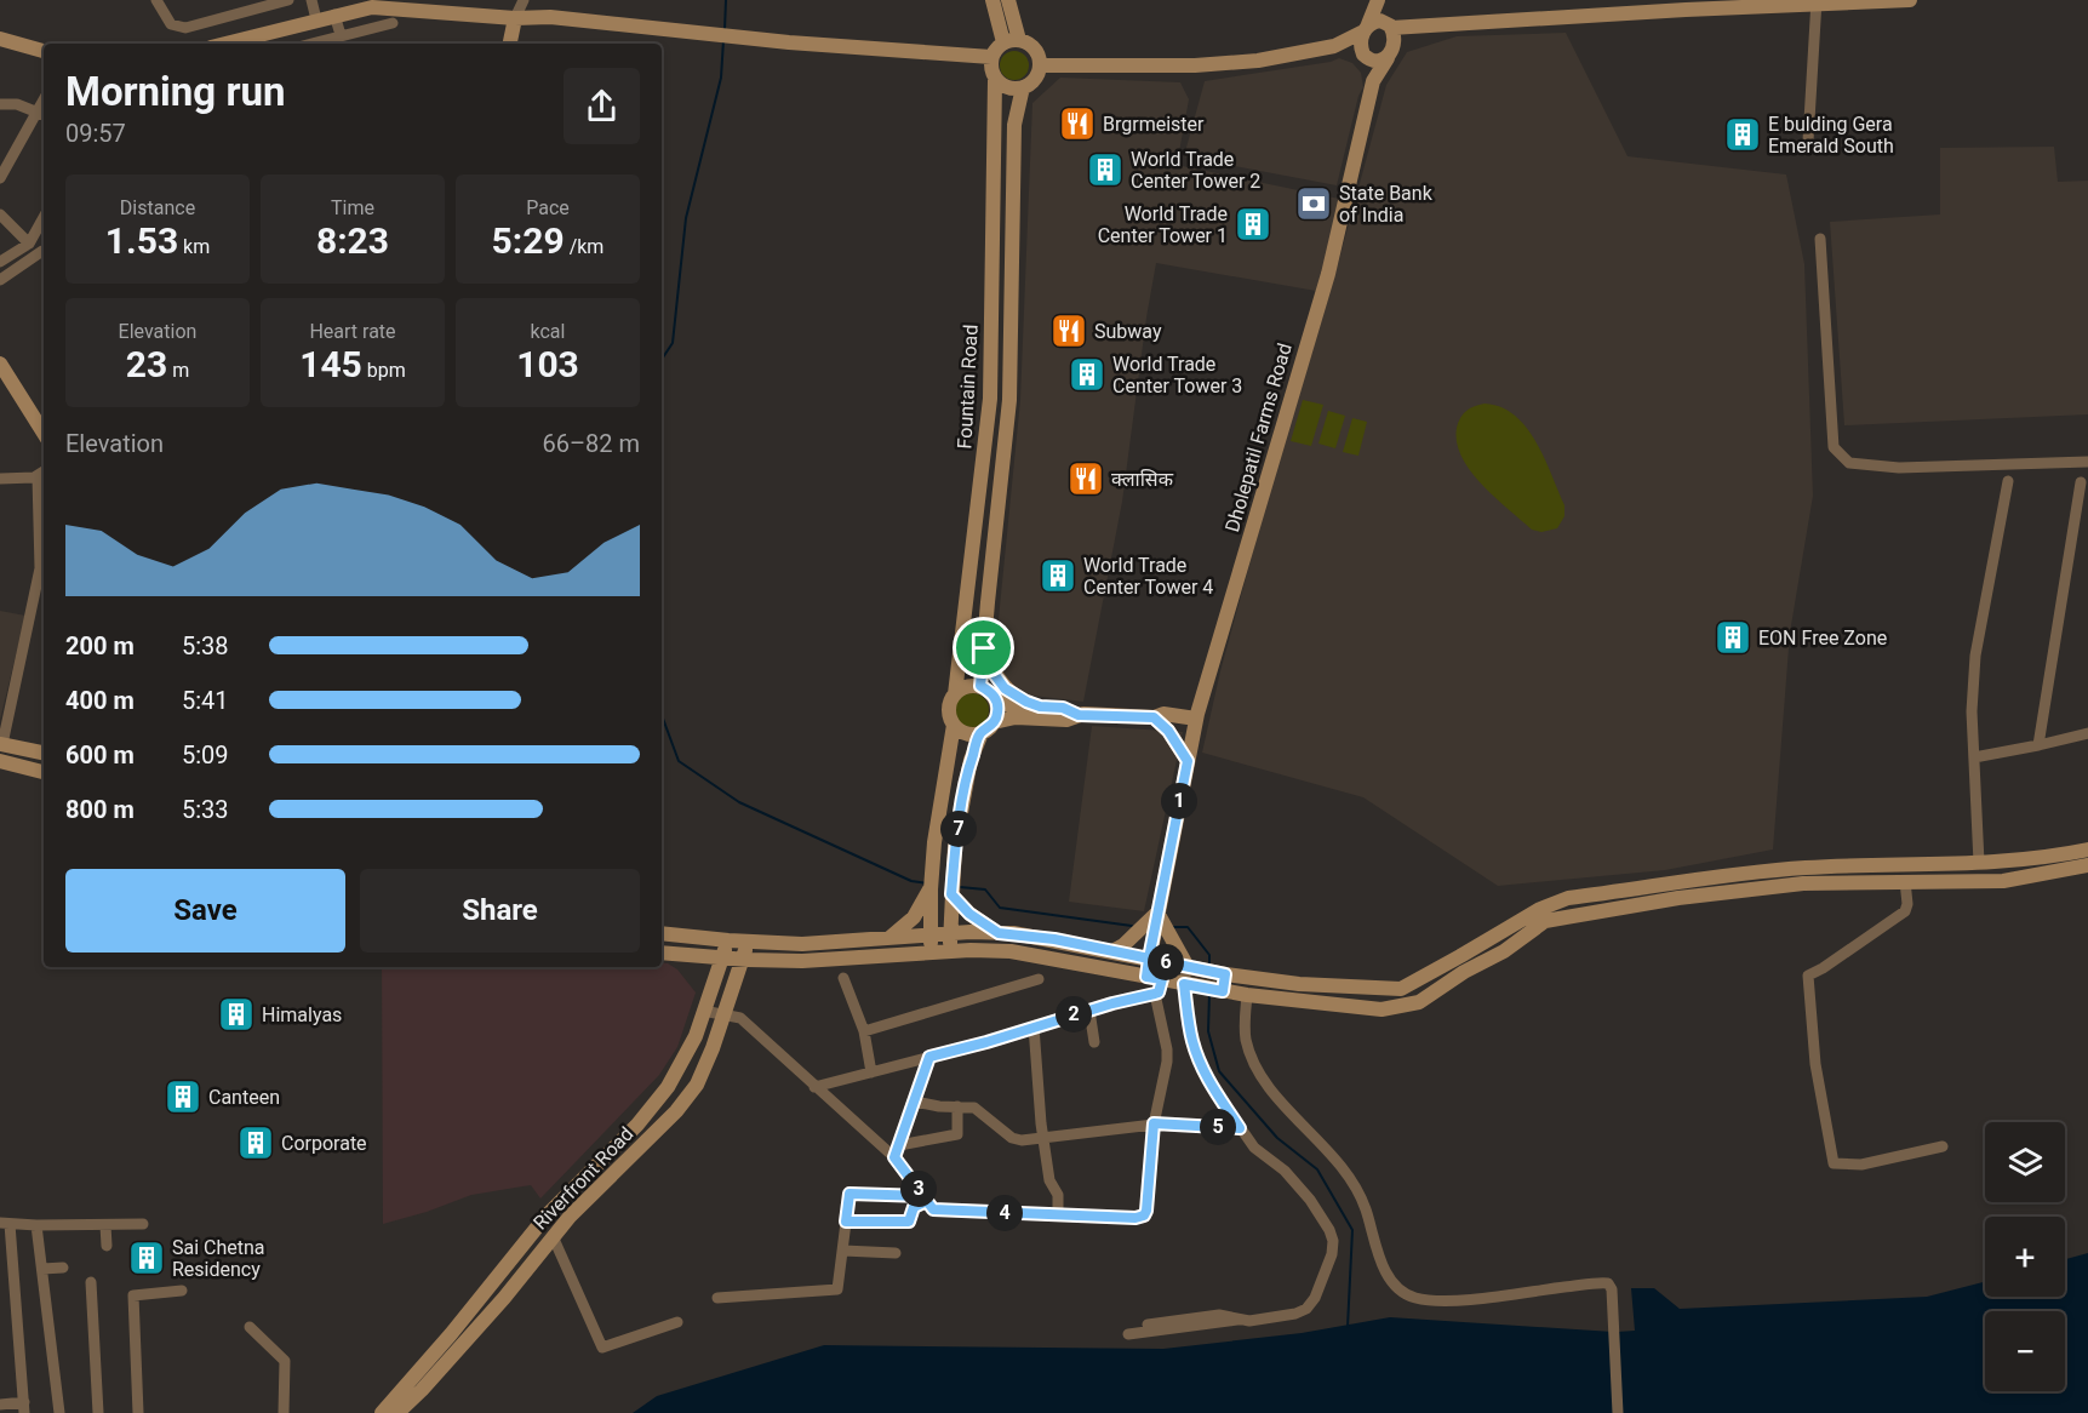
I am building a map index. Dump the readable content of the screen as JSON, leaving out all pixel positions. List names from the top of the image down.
{
  "streets": {
    "street": ["Fountain Road", "Dholepatil Farms Road", "Riverfront Road"]
  },
  "places": {
    "restaurant": ["Brgrmeister", "Subway", "क्लासिक"],
    "building": [
      "E bulding Gera Emerald South",
      "World Trade Center Tower 2",
      "World Trade Center Tower 1",
      "World Trade Center Tower 3",
      "World Trade Center Tower 4",
      "EON Free Zone",
      "Himalyas",
      "Canteen",
      "Corporate",
      "Sai Chetna Residency"
    ],
    "bank": ["State Bank of India"]
  },
  "page": {
    "heading": ["Morning run", "09:57"],
    "stats": [
      ["Distance", "1.53 km"],
      ["Time", "8:23"],
      ["Pace", "5:29 /km"],
      ["Elevation", "23 m"],
      ["Heart rate", "145 bpm"],
      ["kcal", "103"]
    ],
    "chart": ["Elevation", "66–82 m"],
    "list": [
      {
        "name": "200 m",
        "note": "5:38"
      },
      {
        "name": "400 m",
        "note": "5:41"
      },
      {
        "name": "600 m",
        "note": "5:09"
      },
      {
        "name": "800 m",
        "note": "5:33"
      }
    ],
    "pins": [
      "1",
      "7",
      "6",
      "2",
      "5",
      "3",
      "4"
    ],
    "buttons": ["Save", "Share"],
    "map_buttons": ["+", "−"]
  }
}
